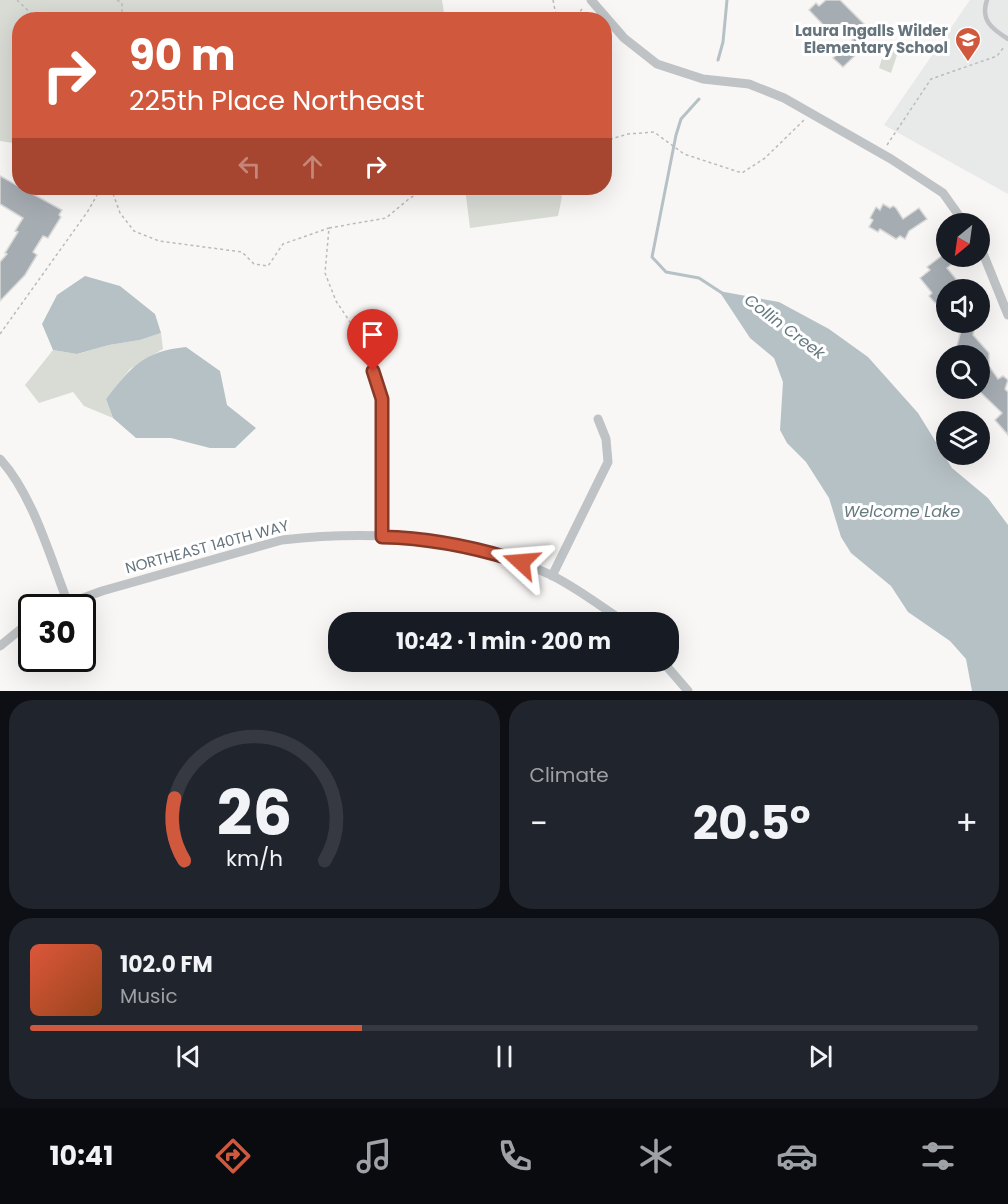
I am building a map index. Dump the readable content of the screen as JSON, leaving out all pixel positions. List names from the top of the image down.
{
  "streets": {
    "street": ["NORTHEAST 140TH WAY"]
  },
  "water": ["Collin Creek", "Welcome Lake"],
  "places": {
    "school or university": ["Laura Ingalls Wilder Elementary School"]
  },
  "north": "bottom left",
  "page": {
    "turn": ["90 m", "225th Place Northeast"],
    "limit": "30",
    "trip": "10:42 · 1 min · 200 m",
    "tile": "Climate",
    "heat": ["−", "20.5°", "+"],
    "song": ["102.0 FM", "Music"],
    "tabs": "10:41",
    "gauge": ["26", "km/h"]
  }
}
